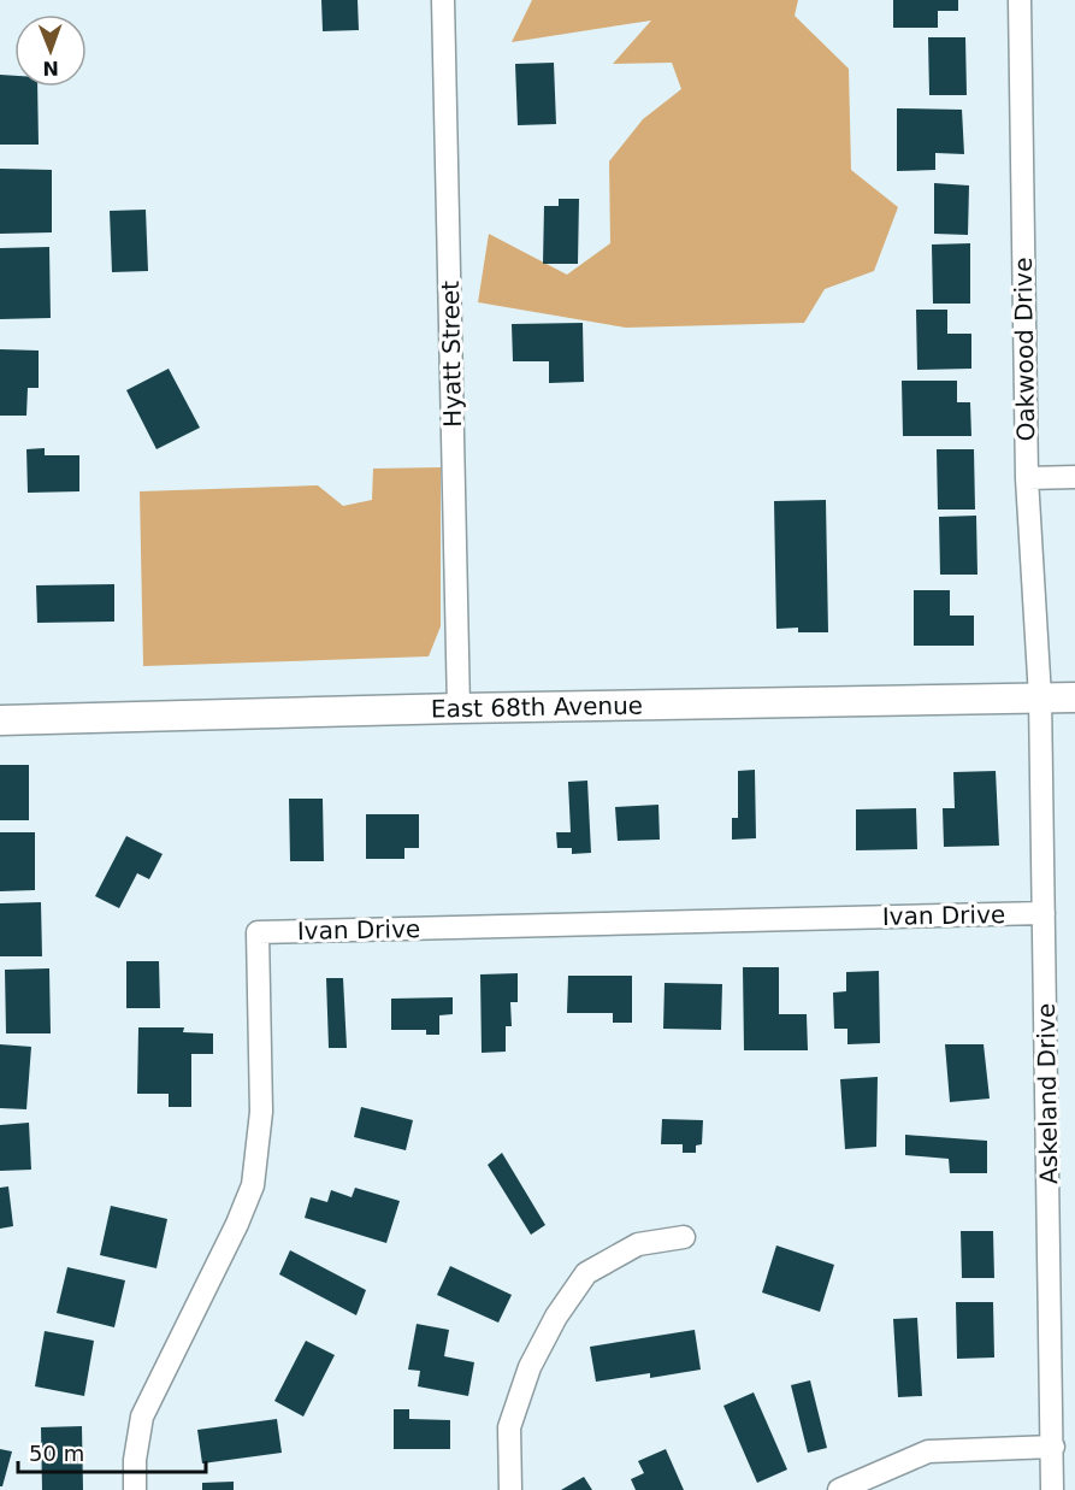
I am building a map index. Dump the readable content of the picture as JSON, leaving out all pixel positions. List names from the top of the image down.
{
  "streets": {
    "street": [
      "Oakwood Drive",
      "Hyatt Street",
      "East 68th Avenue",
      "Ivan Drive",
      "Askeland Drive"
    ]
  },
  "crossings": [
    ["Oakwood Drive", "East 68th Avenue"],
    ["Oakwood Drive", "Askeland Drive"],
    ["Hyatt Street", "East 68th Avenue"],
    ["East 68th Avenue", "Askeland Drive"],
    ["Ivan Drive", "Askeland Drive"]
  ],
  "scale_bar": "50 m",
  "north": "bottom"
}
